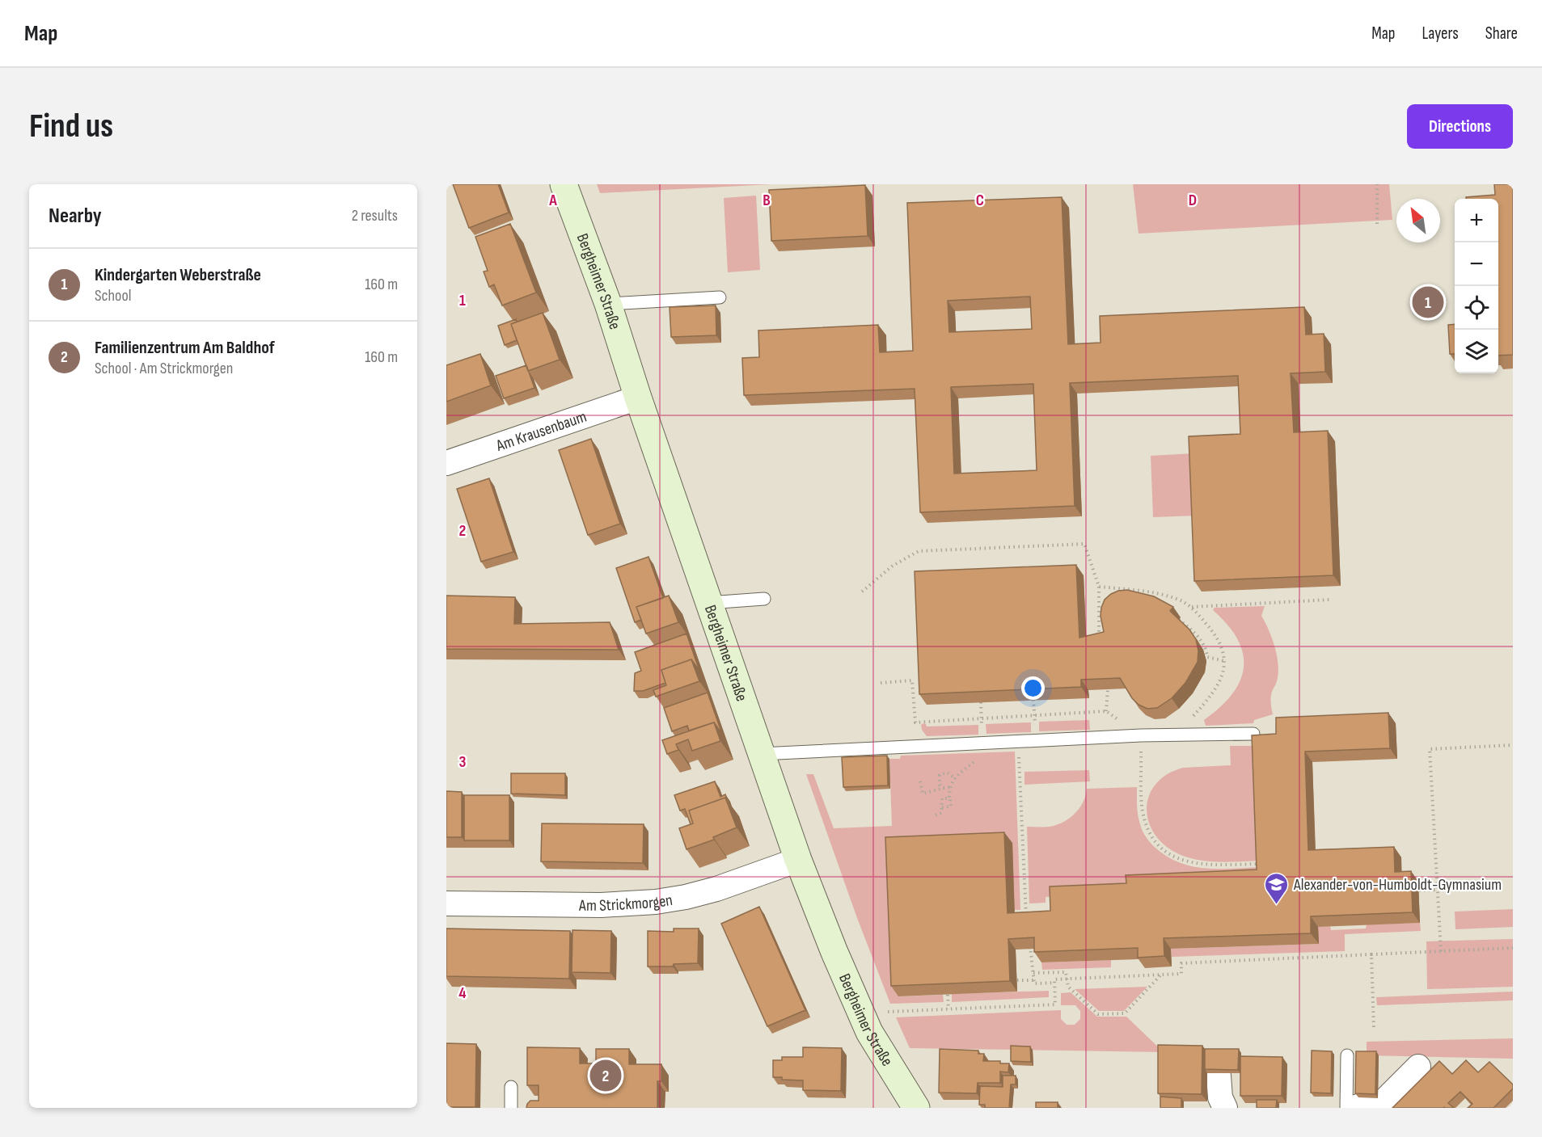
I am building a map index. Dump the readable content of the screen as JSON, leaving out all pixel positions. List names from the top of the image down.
{
  "streets": {
    "main road": ["Bergheimer Straße"],
    "street": ["Am Krausenbaum", "Am Strickmorgen"]
  },
  "crossings": [
    ["Bergheimer Straße", "Am Krausenbaum"],
    ["Bergheimer Straße", "Am Strickmorgen"]
  ],
  "places": {
    "school or university": ["Alexander-von-Humboldt-Gymnasium"]
  },
  "north": "top left",
  "page": {
    "header": "Map",
    "nav": ["Map", "Layers", "Share"],
    "buttons": "Directions",
    "title": "Find us",
    "heading": ["Nearby", "2 results"],
    "map_buttons": ["+", "−"],
    "list": [
      {
        "mark": "1",
        "name": "Kindergarten Weberstraße",
        "note": "School",
        "value": "160 m"
      },
      {
        "mark": "2",
        "name": "Familienzentrum Am Baldhof",
        "note": "School · Am Strickmorgen",
        "value": "160 m"
      }
    ],
    "pins": ["1", "2"]
  },
  "grid": {
    "columns": [
      "A",
      "B",
      "C",
      "D"
    ],
    "rows": [
      "1",
      "2",
      "3",
      "4"
    ]
  }
}
